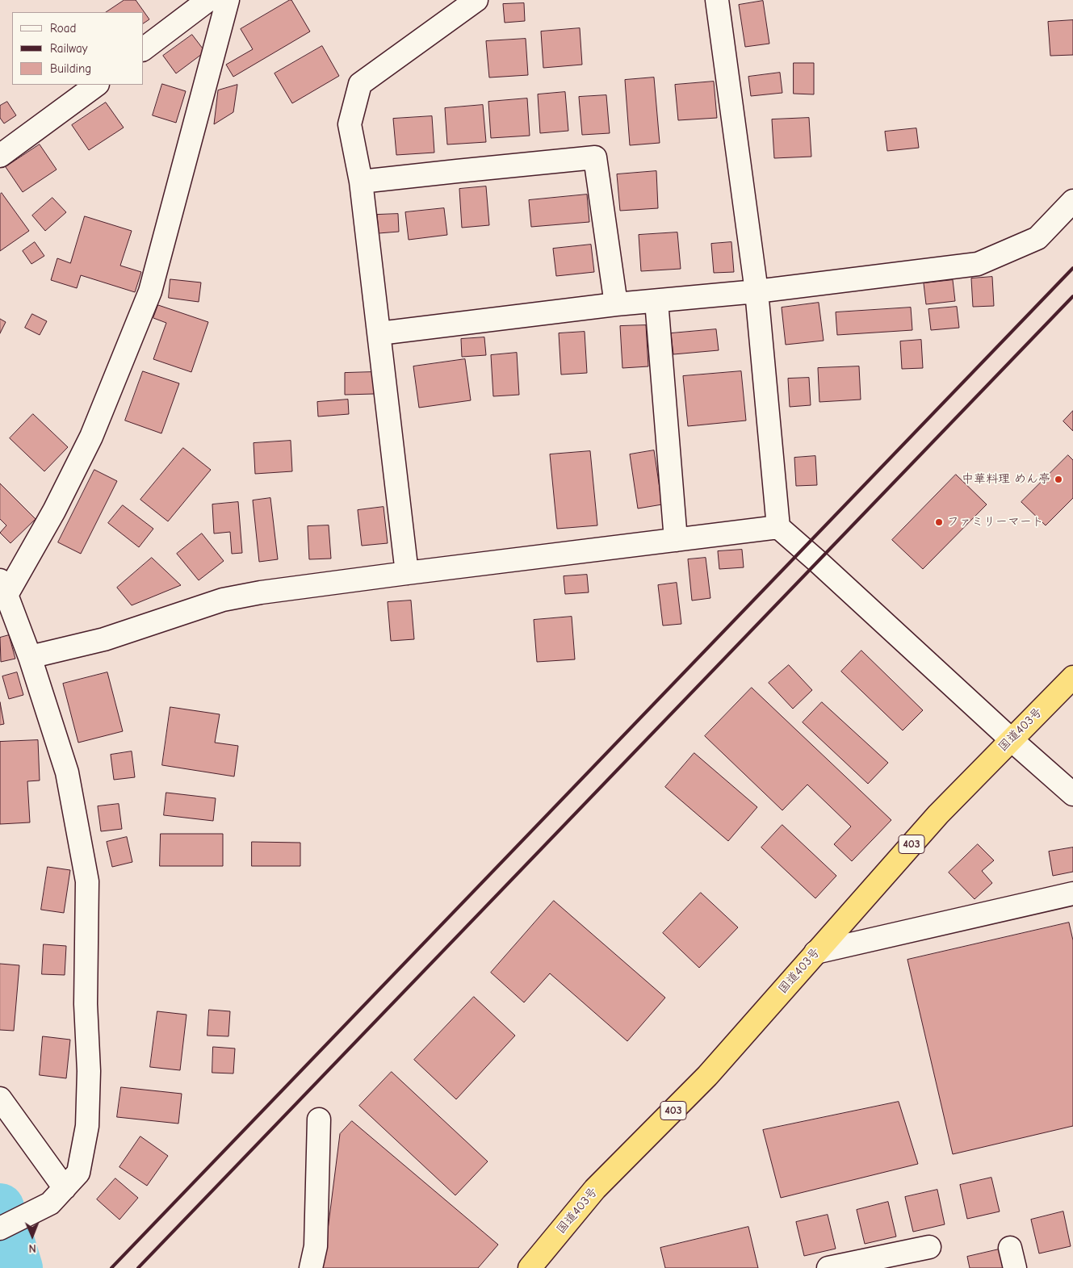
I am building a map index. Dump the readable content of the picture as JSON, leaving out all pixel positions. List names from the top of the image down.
{
  "streets": {
    "highway": ["国道403号", "403"]
  },
  "places": ["中華料理 めん亭", "ファミリーマート"],
  "legend": ["Road", "Railway", "Building"],
  "north": "bottom"
}
